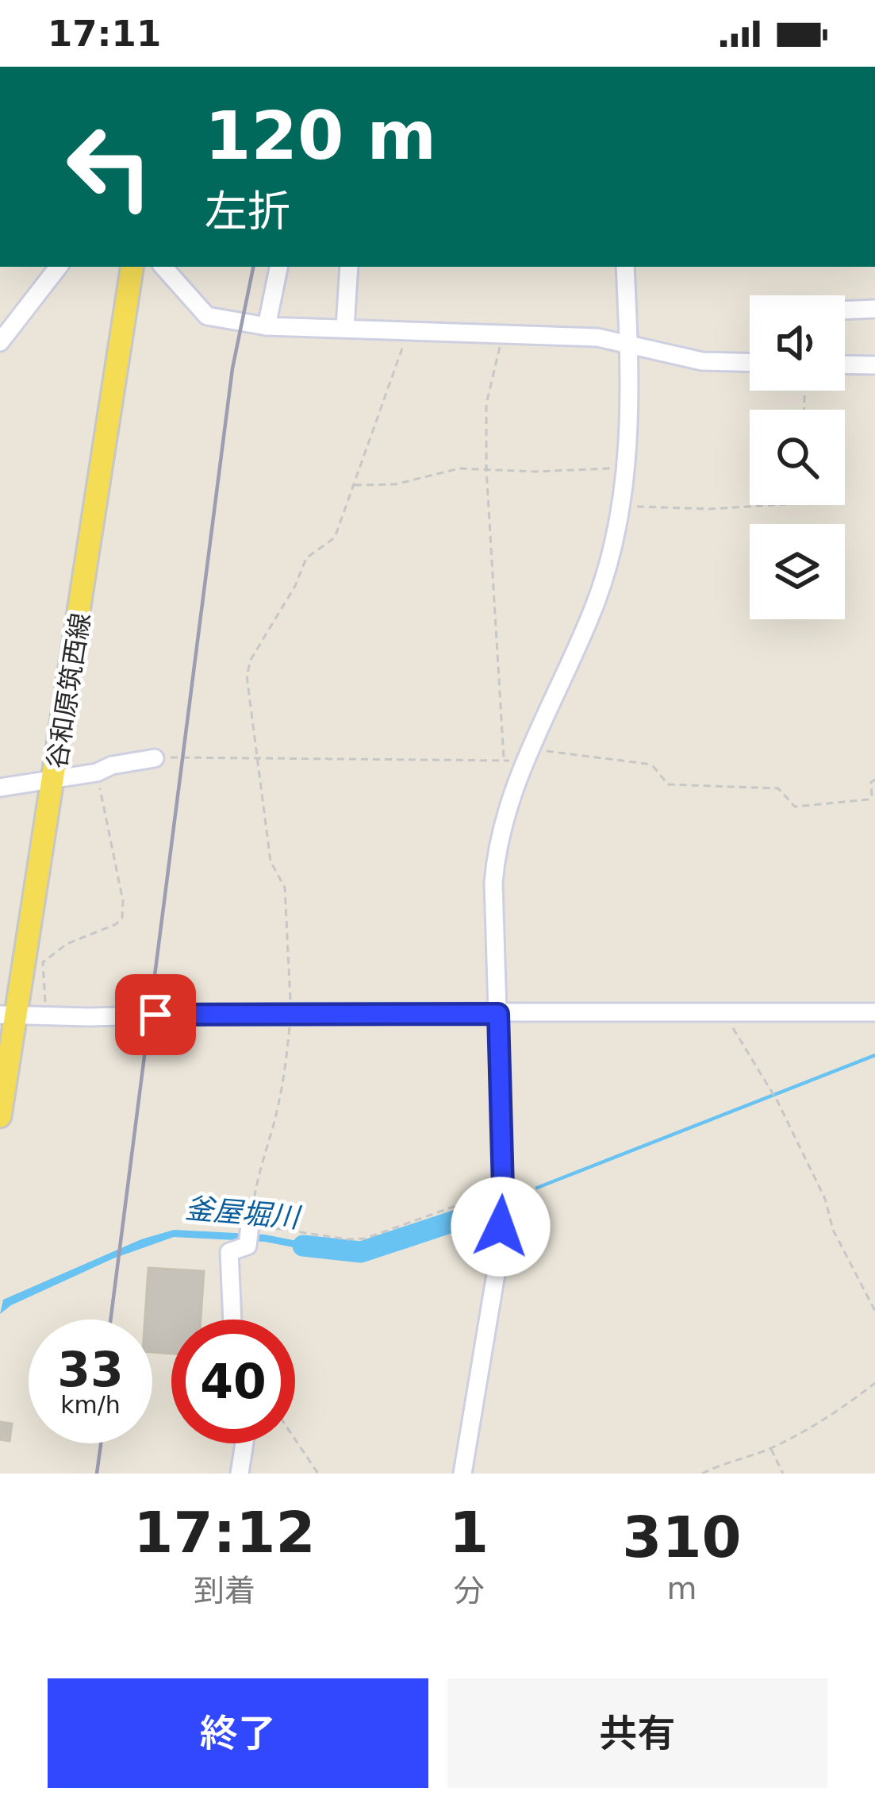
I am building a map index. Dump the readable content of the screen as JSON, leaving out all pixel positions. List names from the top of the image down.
{
  "streets": {
    "main road": ["谷和原筑西線"]
  },
  "water": ["釜屋堀川"],
  "page": {
    "status": "17:11",
    "turn": ["120 m", "左折"],
    "speed": "33 km/h",
    "limit": "40",
    "eta": [
      "17:12",
      "到着",
      "1",
      "分",
      "310",
      "m"
    ],
    "buttons": ["終了", "共有"]
  }
}
